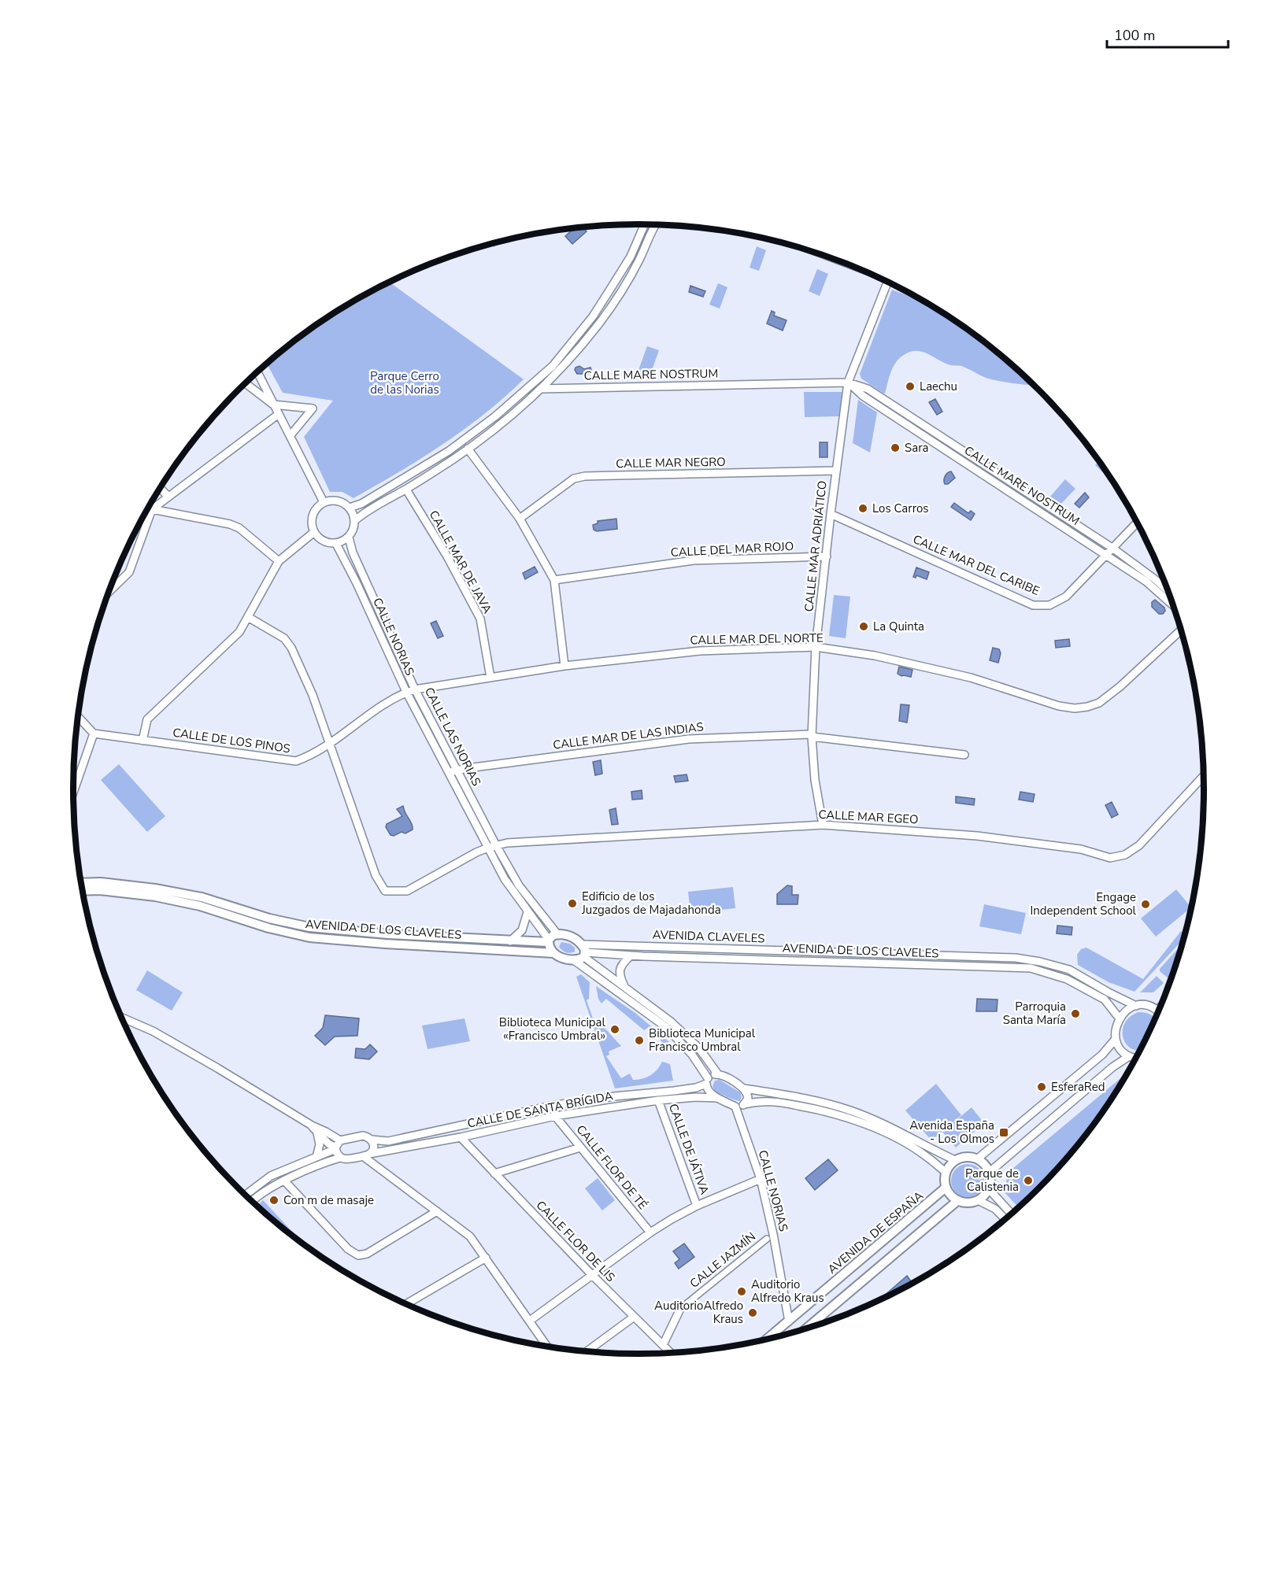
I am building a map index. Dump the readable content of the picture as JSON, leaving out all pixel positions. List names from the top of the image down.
{
  "streets": {
    "street": [
      "CALLE MARE NOSTRUM",
      "CALLE MAR NEGRO",
      "CALLE MAR ADRIÁTICO",
      "CALLE DEL MAR ROJO",
      "CALLE MAR DE JAVA",
      "CALLE MAR DEL CARIBE",
      "CALLE NORIAS",
      "CALLE MAR DEL NORTE",
      "CALLE MAR DE LAS INDIAS",
      "CALLE LAS NORIAS",
      "CALLE DE LOS PINOS",
      "CALLE MAR EGEO",
      "AVENIDA DE LOS CLAVELES",
      "AVENIDA CLAVELES",
      "CALLE DE SANTA BRÍGIDA",
      "CALLE DE JÁTIVA",
      "CALLE FLOR DE TÉ",
      "AVENIDA DE ESPAÑA",
      "CALLE FLOR DE LIS",
      "CALLE JAZMÍN"
    ]
  },
  "crossings": [
    ["CALLE MARE NOSTRUM", "CALLE MAR ADRIÁTICO"],
    ["CALLE MARE NOSTRUM", "CALLE MAR DEL CARIBE"],
    ["CALLE MAR NEGRO", "CALLE MAR ADRIÁTICO"],
    ["CALLE MAR ADRIÁTICO", "CALLE DEL MAR ROJO"],
    ["CALLE MAR ADRIÁTICO", "CALLE MAR DEL CARIBE"],
    ["CALLE MAR ADRIÁTICO", "CALLE MAR DEL NORTE"],
    ["CALLE MAR ADRIÁTICO", "CALLE MAR DE LAS INDIAS"],
    ["CALLE MAR ADRIÁTICO", "CALLE MAR EGEO"],
    ["CALLE MAR DE JAVA", "CALLE MAR DEL NORTE"],
    ["CALLE NORIAS", "CALLE MAR DEL NORTE"],
    ["CALLE NORIAS", "CALLE MAR DE LAS INDIAS"],
    ["CALLE NORIAS", "CALLE LAS NORIAS"],
    ["CALLE NORIAS", "CALLE DE LOS PINOS"],
    ["CALLE NORIAS", "CALLE MAR EGEO"],
    ["CALLE NORIAS", "AVENIDA DE LOS CLAVELES"],
    ["CALLE NORIAS", "AVENIDA CLAVELES"],
    ["CALLE NORIAS", "AVENIDA DE ESPAÑA"],
    ["CALLE MAR DEL NORTE", "CALLE LAS NORIAS"],
    ["CALLE MAR DEL NORTE", "CALLE DE LOS PINOS"],
    ["CALLE MAR DE LAS INDIAS", "CALLE LAS NORIAS"],
    ["CALLE LAS NORIAS", "CALLE MAR EGEO"],
    ["CALLE LAS NORIAS", "AVENIDA DE LOS CLAVELES"],
    ["CALLE LAS NORIAS", "AVENIDA CLAVELES"],
    ["AVENIDA DE LOS CLAVELES", "AVENIDA CLAVELES"],
    ["CALLE DE SANTA BRÍGIDA", "CALLE DE JÁTIVA"],
    ["CALLE DE SANTA BRÍGIDA", "CALLE FLOR DE TÉ"],
    ["CALLE DE SANTA BRÍGIDA", "CALLE FLOR DE LIS"],
    ["CALLE FLOR DE LIS", "CALLE JAZMÍN"]
  ],
  "parks": ["Parque Cerro de las Norias"],
  "places": {
    "other": [
      "Laechu",
      "Sara",
      "Los Carros",
      "La Quinta",
      "Edificio de los Juzgados de Majadahonda",
      "Engage Independent School",
      "Parroquia Santa María",
      "Biblioteca Municipal «Francisco Umbral»",
      "Biblioteca Municipal Francisco Umbral",
      "EsferaRed",
      "Parque de Calistenia",
      "Con m de masaje",
      "Auditorio Alfredo Kraus",
      "AuditorioAlfredo Kraus"
    ],
    "transit": ["Avenida España - Los Olmos"]
  },
  "scale_bar": "100 m"
}
